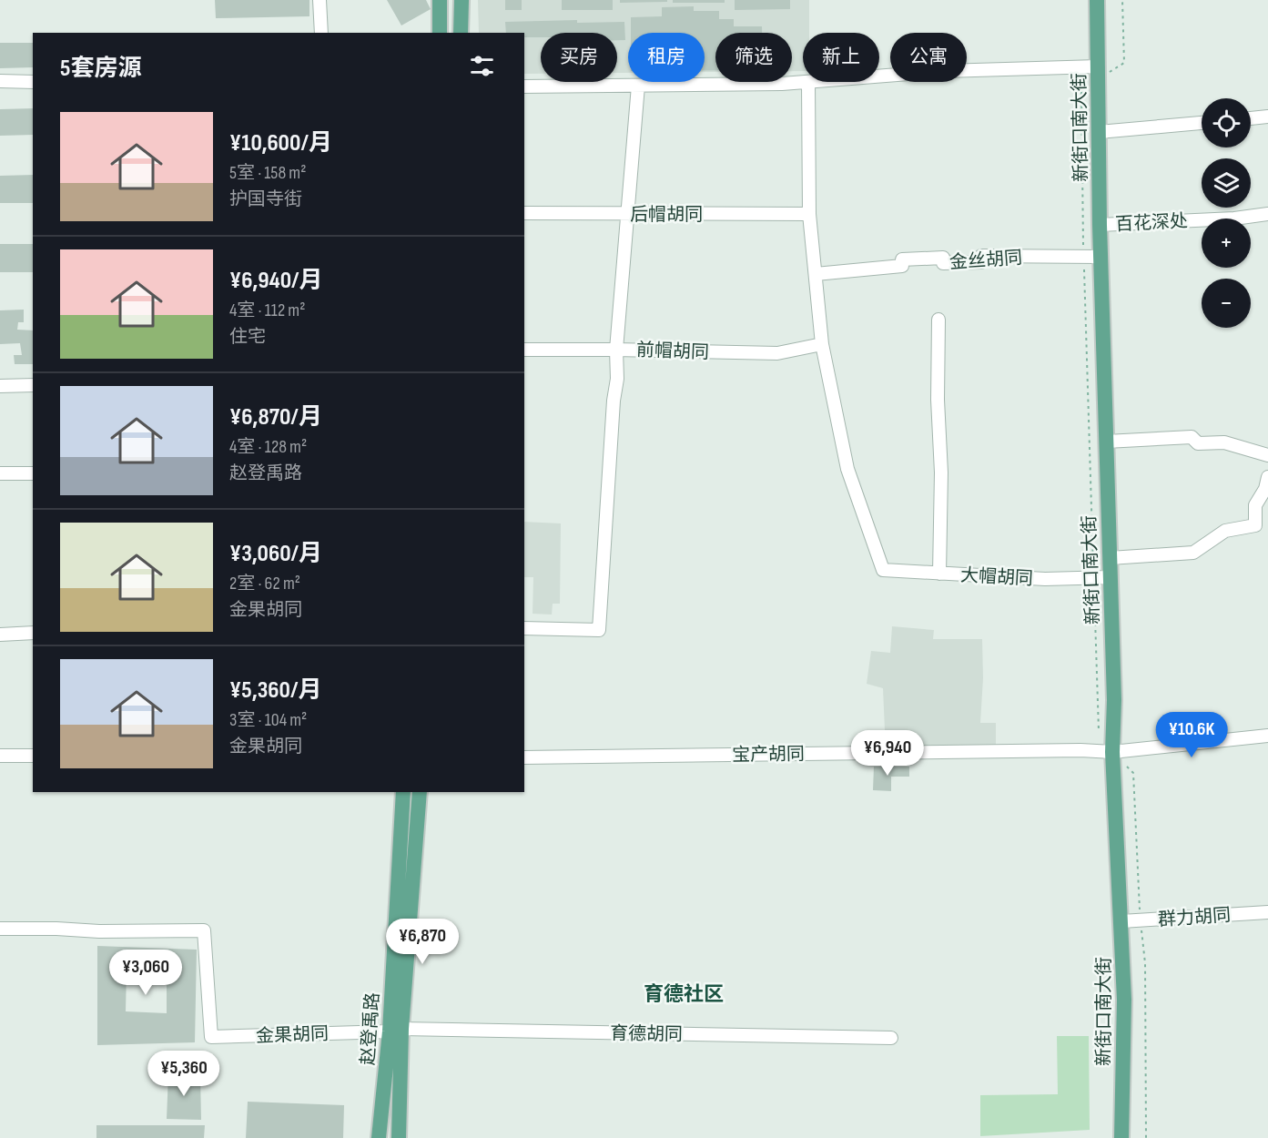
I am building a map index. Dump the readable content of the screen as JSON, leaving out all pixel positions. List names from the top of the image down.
{
  "streets": {
    "main road": ["新街口南大街", "赵登禹路"],
    "street": [
      "后帽胡同",
      "百花深处",
      "金丝胡同",
      "前帽胡同",
      "大帽胡同",
      "宝产胡同",
      "群力胡同",
      "育德胡同",
      "金果胡同"
    ]
  },
  "crossings": [
    ["新街口南大街", "百花深处"],
    ["新街口南大街", "金丝胡同"],
    ["新街口南大街", "大帽胡同"],
    ["新街口南大街", "宝产胡同"],
    ["新街口南大街", "群力胡同"],
    ["前帽胡同", "大帽胡同"],
    ["赵登禹路", "育德胡同"],
    ["赵登禹路", "金果胡同"],
    ["育德胡同", "金果胡同"]
  ],
  "districts": ["育德社区"],
  "page": {
    "chip": [
      "买房",
      "租房",
      "筛选",
      "新上",
      "公寓"
    ],
    "heading": "5套房源",
    "map_buttons": ["+", "−"],
    "list": [
      {
        "name": "¥10,600/月",
        "note": "5室 · 158 m² · 护国寺街"
      },
      {
        "name": "¥6,940/月",
        "note": "4室 · 112 m² · 住宅"
      },
      {
        "name": "¥6,870/月",
        "note": "4室 · 128 m² · 赵登禹路"
      },
      {
        "name": "¥3,060/月",
        "note": "2室 · 62 m² · 金果胡同"
      },
      {
        "name": "¥5,360/月",
        "note": "3室 · 104 m² · 金果胡同"
      }
    ],
    "price": [
      "¥10.6K",
      "¥6,940",
      "¥6,870",
      "¥3,060",
      "¥5,360"
    ]
  }
}
